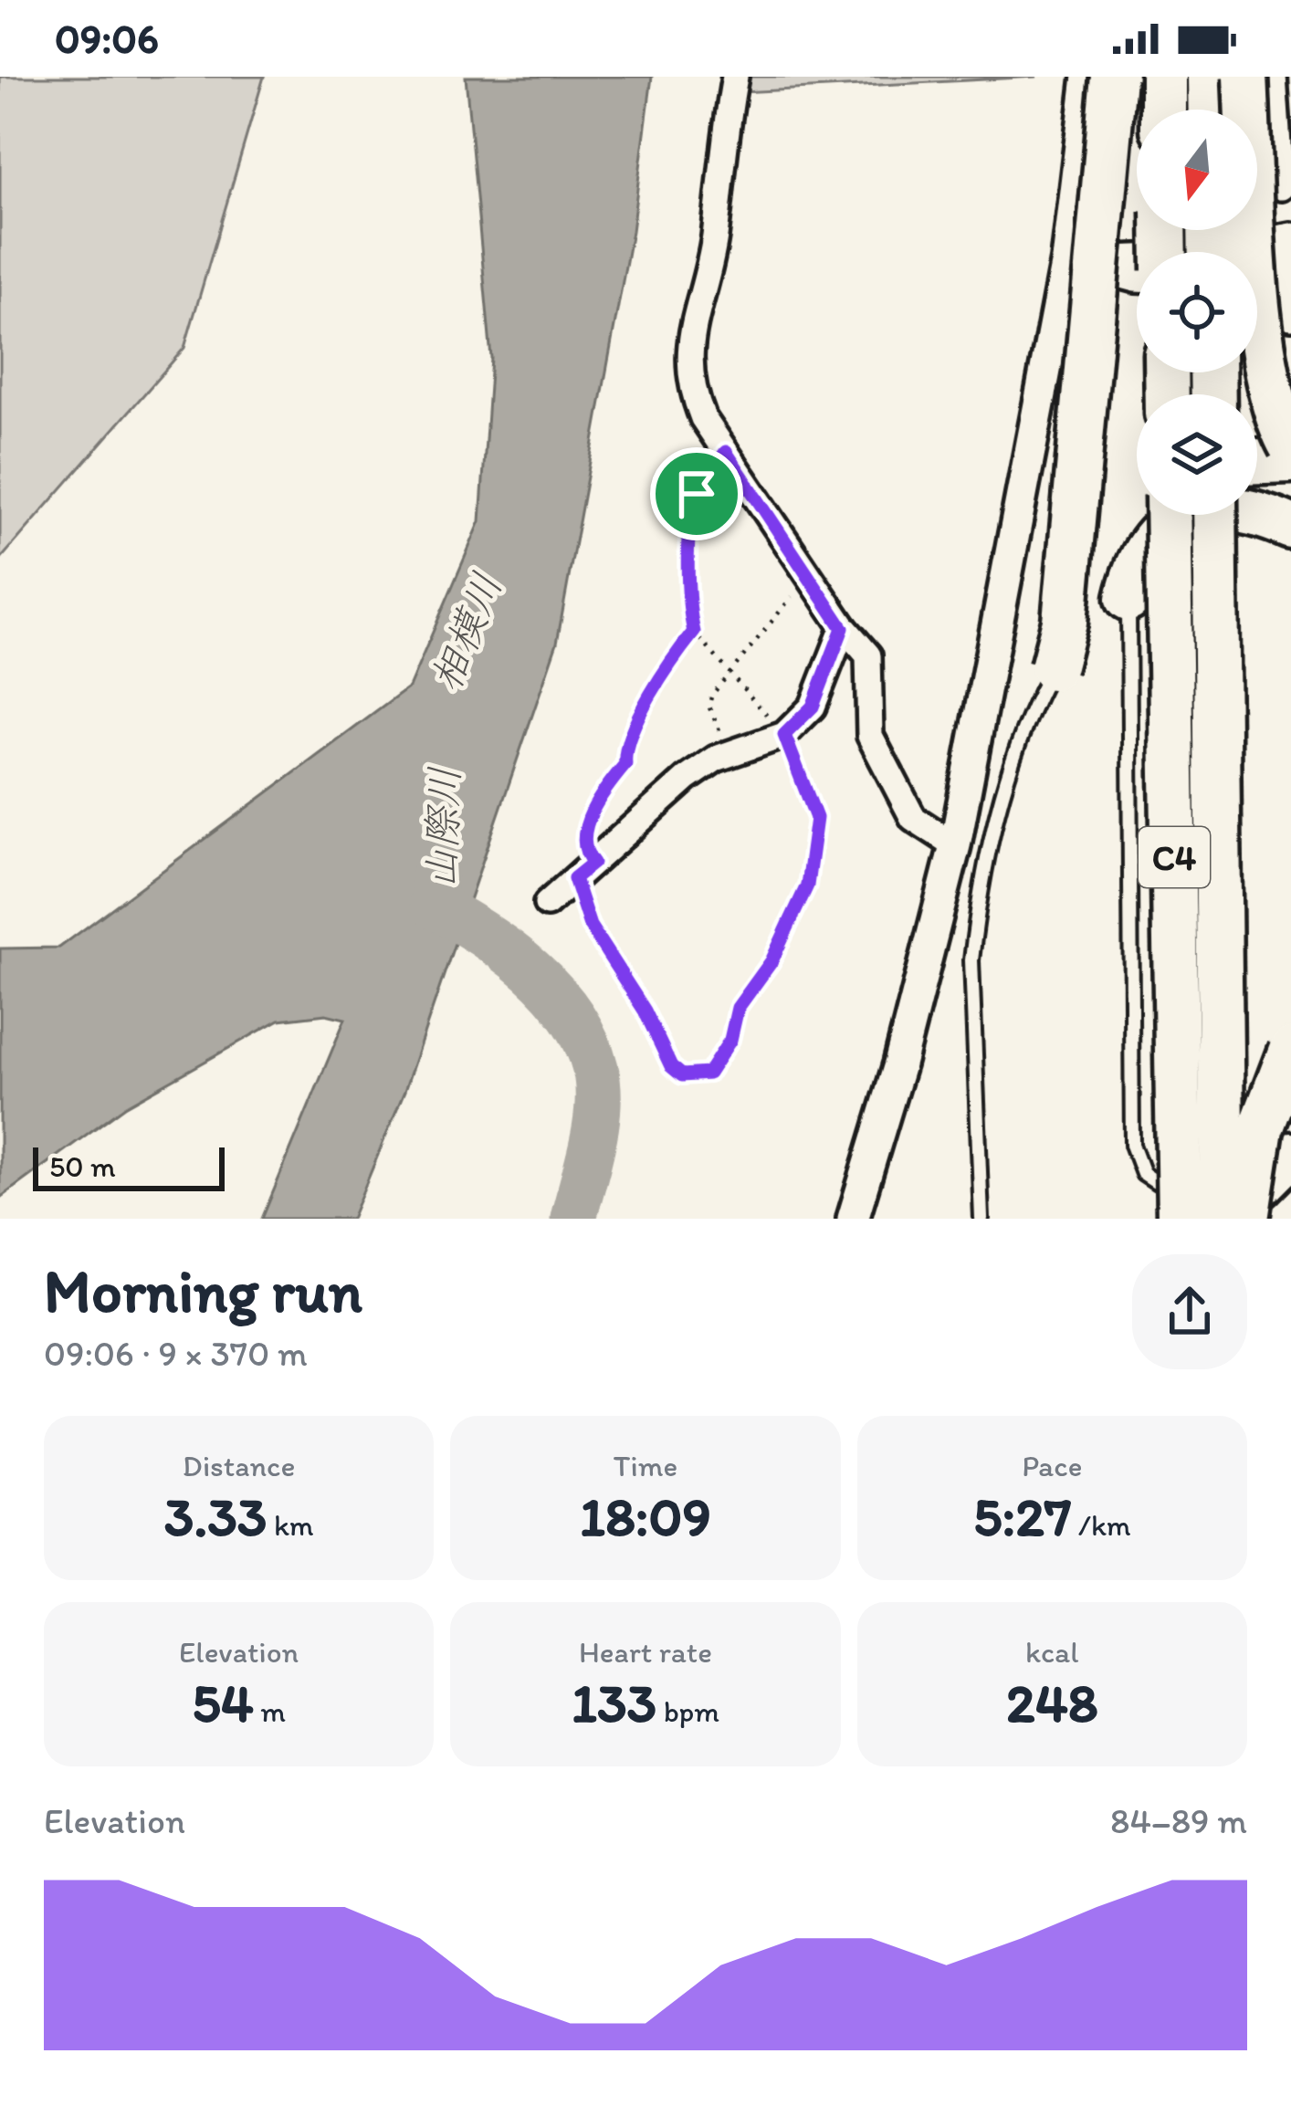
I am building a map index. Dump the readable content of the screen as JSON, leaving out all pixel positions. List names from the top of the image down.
{
  "streets": {
    "highway": ["C4"]
  },
  "water": ["相模川", "山際川"],
  "scale_bar": "50 m",
  "north": "bottom",
  "page": {
    "status": "09:06",
    "scale": "50 m",
    "heading": ["Morning run", "09:06 · 9 × 370 m"],
    "stats": [
      ["Distance", "3.33 km"],
      ["Time", "18:09"],
      ["Pace", "5:27 /km"],
      ["Elevation", "54 m"],
      ["Heart rate", "133 bpm"],
      ["kcal", "248"]
    ],
    "chart": ["Elevation", "84–89 m"]
  }
}
